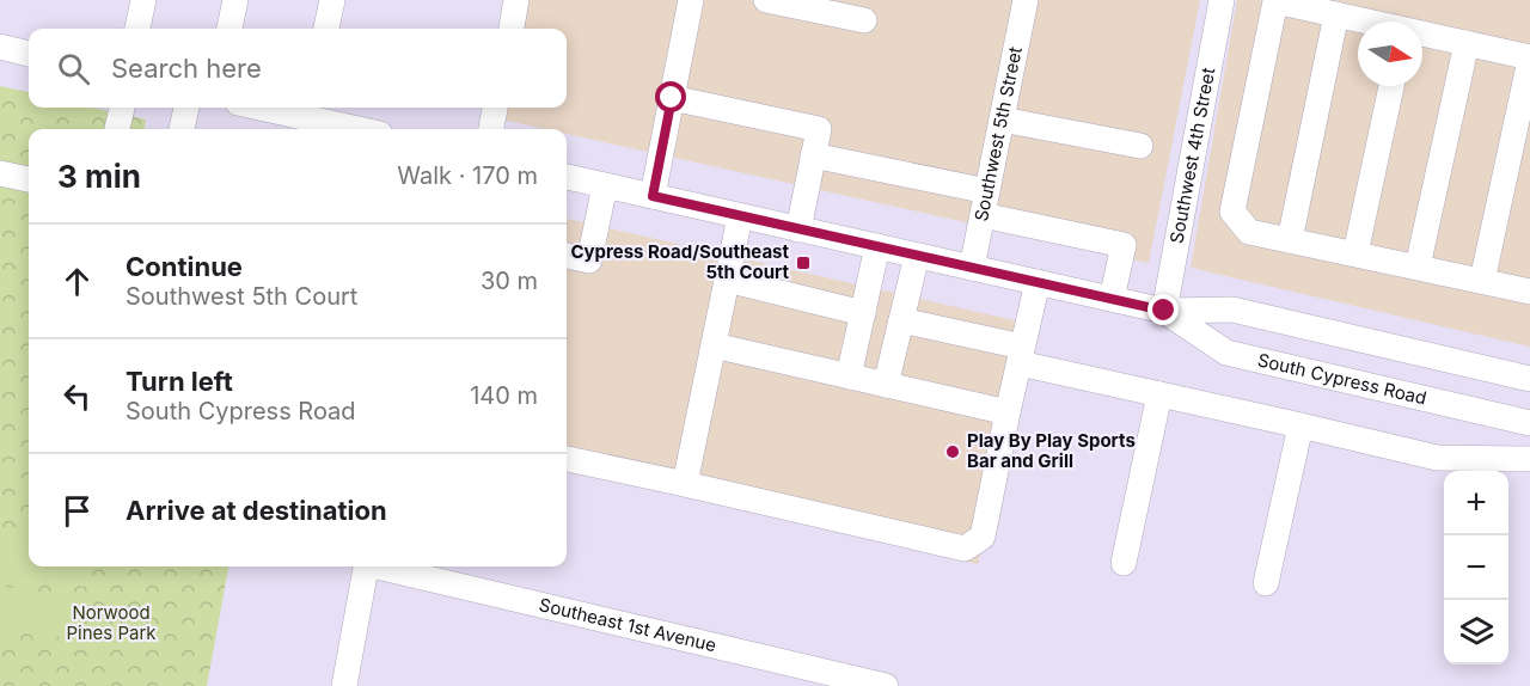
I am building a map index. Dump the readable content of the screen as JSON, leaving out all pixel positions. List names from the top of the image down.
{
  "streets": {
    "street": [
      "Southwest 5th Street",
      "Southwest 4th Street",
      "South Cypress Road",
      "Southeast 1st Avenue"
    ]
  },
  "crossings": [
    ["Southwest 5th Street", "South Cypress Road"],
    ["Southwest 4th Street", "South Cypress Road"]
  ],
  "parks": ["Norwood Pines Park"],
  "places": {
    "transit": ["Cypress Road/Southeast 5th Court"],
    "other": ["Play By Play Sports Bar and Grill"]
  },
  "north": "right",
  "page": {
    "search": "Search here",
    "heading": ["3 min", "Walk · 170 m"],
    "list": [
      ["Continue", "Southwest 5th Court", "30 m"],
      ["Turn left", "South Cypress Road", "140 m"],
      "Arrive at destination"
    ],
    "map_buttons": ["+", "−"]
  }
}
